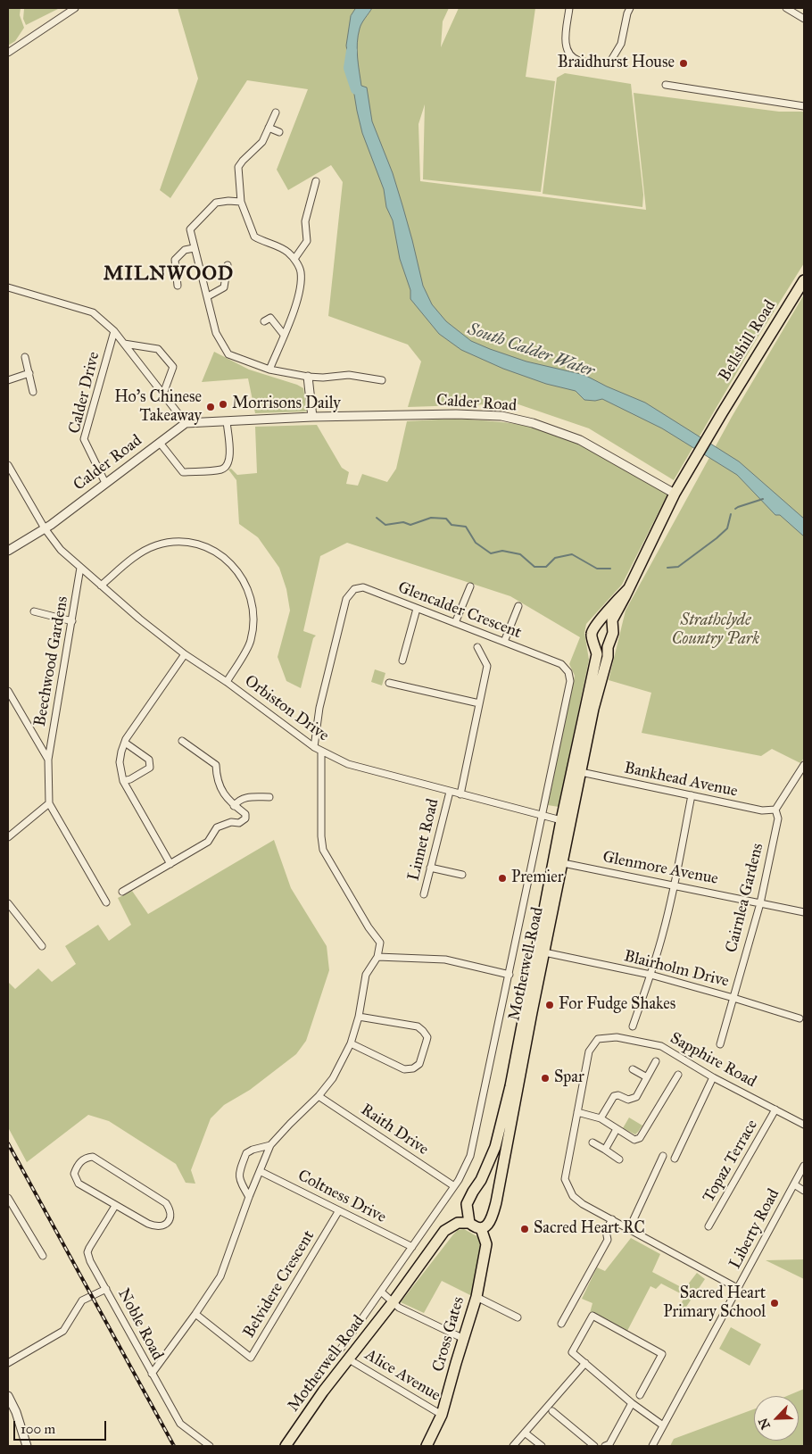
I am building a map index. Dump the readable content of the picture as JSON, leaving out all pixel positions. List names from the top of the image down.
{
  "streets": {
    "main road": ["Bellshill Road", "Motherwell Road", "Cross Gates"],
    "street": [
      "Calder Drive",
      "Calder Road",
      "Glencalder Crescent",
      "Beechwood Gardens",
      "Orbiston Drive",
      "Bankhead Avenue",
      "Linnet Road",
      "Glenmore Avenue",
      "Cairnlea Gardens",
      "Blairholm Drive",
      "Sapphire Road",
      "Raith Drive",
      "Topaz Terrace",
      "Coltness Drive",
      "Liberty Road",
      "Belvidere Crescent",
      "Noble Road",
      "Alice Avenue"
    ]
  },
  "crossings": [
    ["Bellshill Road", "Calder Road"],
    ["Bellshill Road", "Motherwell Road"],
    ["Calder Drive", "Calder Road"],
    ["Calder Road", "Orbiston Drive"],
    ["Glencalder Crescent", "Orbiston Drive"],
    ["Glencalder Crescent", "Motherwell Road"],
    ["Beechwood Gardens", "Orbiston Drive"],
    ["Orbiston Drive", "Linnet Road"],
    ["Orbiston Drive", "Motherwell Road"],
    ["Bankhead Avenue", "Cairnlea Gardens"],
    ["Bankhead Avenue", "Motherwell Road"],
    ["Glenmore Avenue", "Cairnlea Gardens"],
    ["Glenmore Avenue", "Motherwell Road"],
    ["Cairnlea Gardens", "Blairholm Drive"],
    ["Motherwell Road", "Blairholm Drive"],
    ["Motherwell Road", "Raith Drive"],
    ["Motherwell Road", "Coltness Drive"],
    ["Motherwell Road", "Cross Gates"],
    ["Motherwell Road", "Alice Avenue"],
    ["Sapphire Road", "Topaz Terrace"],
    ["Sapphire Road", "Liberty Road"],
    ["Coltness Drive", "Belvidere Crescent"],
    ["Cross Gates", "Alice Avenue"]
  ],
  "districts": ["MILNWOOD"],
  "water": ["South Calder Water"],
  "parks": ["Strathclyde Country Park"],
  "places": [
    "Braidhurst House",
    "Morrisons Daily",
    "Ho's Chinese Takeaway",
    "Premier",
    "For Fudge Shakes",
    "Spar",
    "Sacred Heart RC",
    "Sacred Heart Primary School"
  ],
  "scale_bar": "100 m",
  "north": "bottom left"
}
